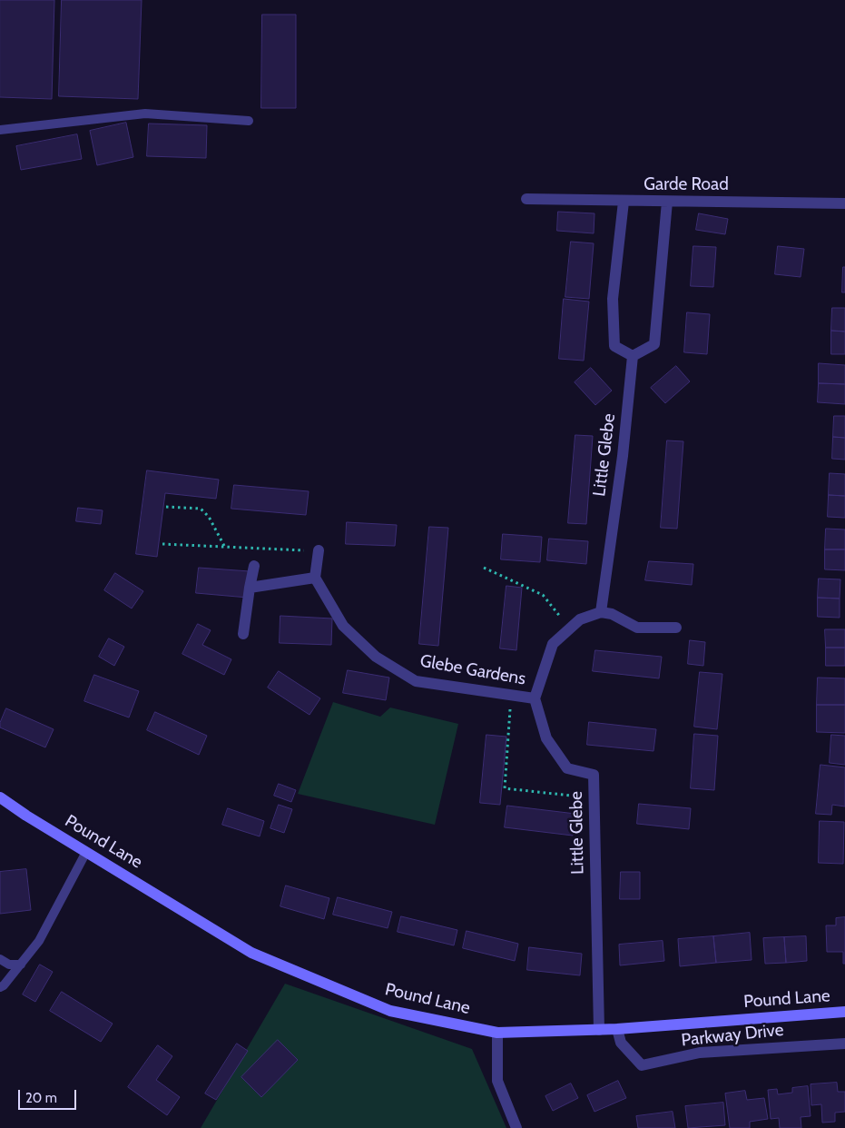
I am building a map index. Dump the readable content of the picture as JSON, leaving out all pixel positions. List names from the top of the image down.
{
  "streets": {
    "street": [
      "Garde Road",
      "Little Glebe",
      "Glebe Gardens",
      "Pound Lane",
      "Parkway Drive"
    ]
  },
  "crossings": [
    ["Little Glebe", "Glebe Gardens"],
    ["Little Glebe", "Pound Lane"],
    ["Pound Lane", "Parkway Drive"]
  ],
  "scale_bar": "20 m"
}
